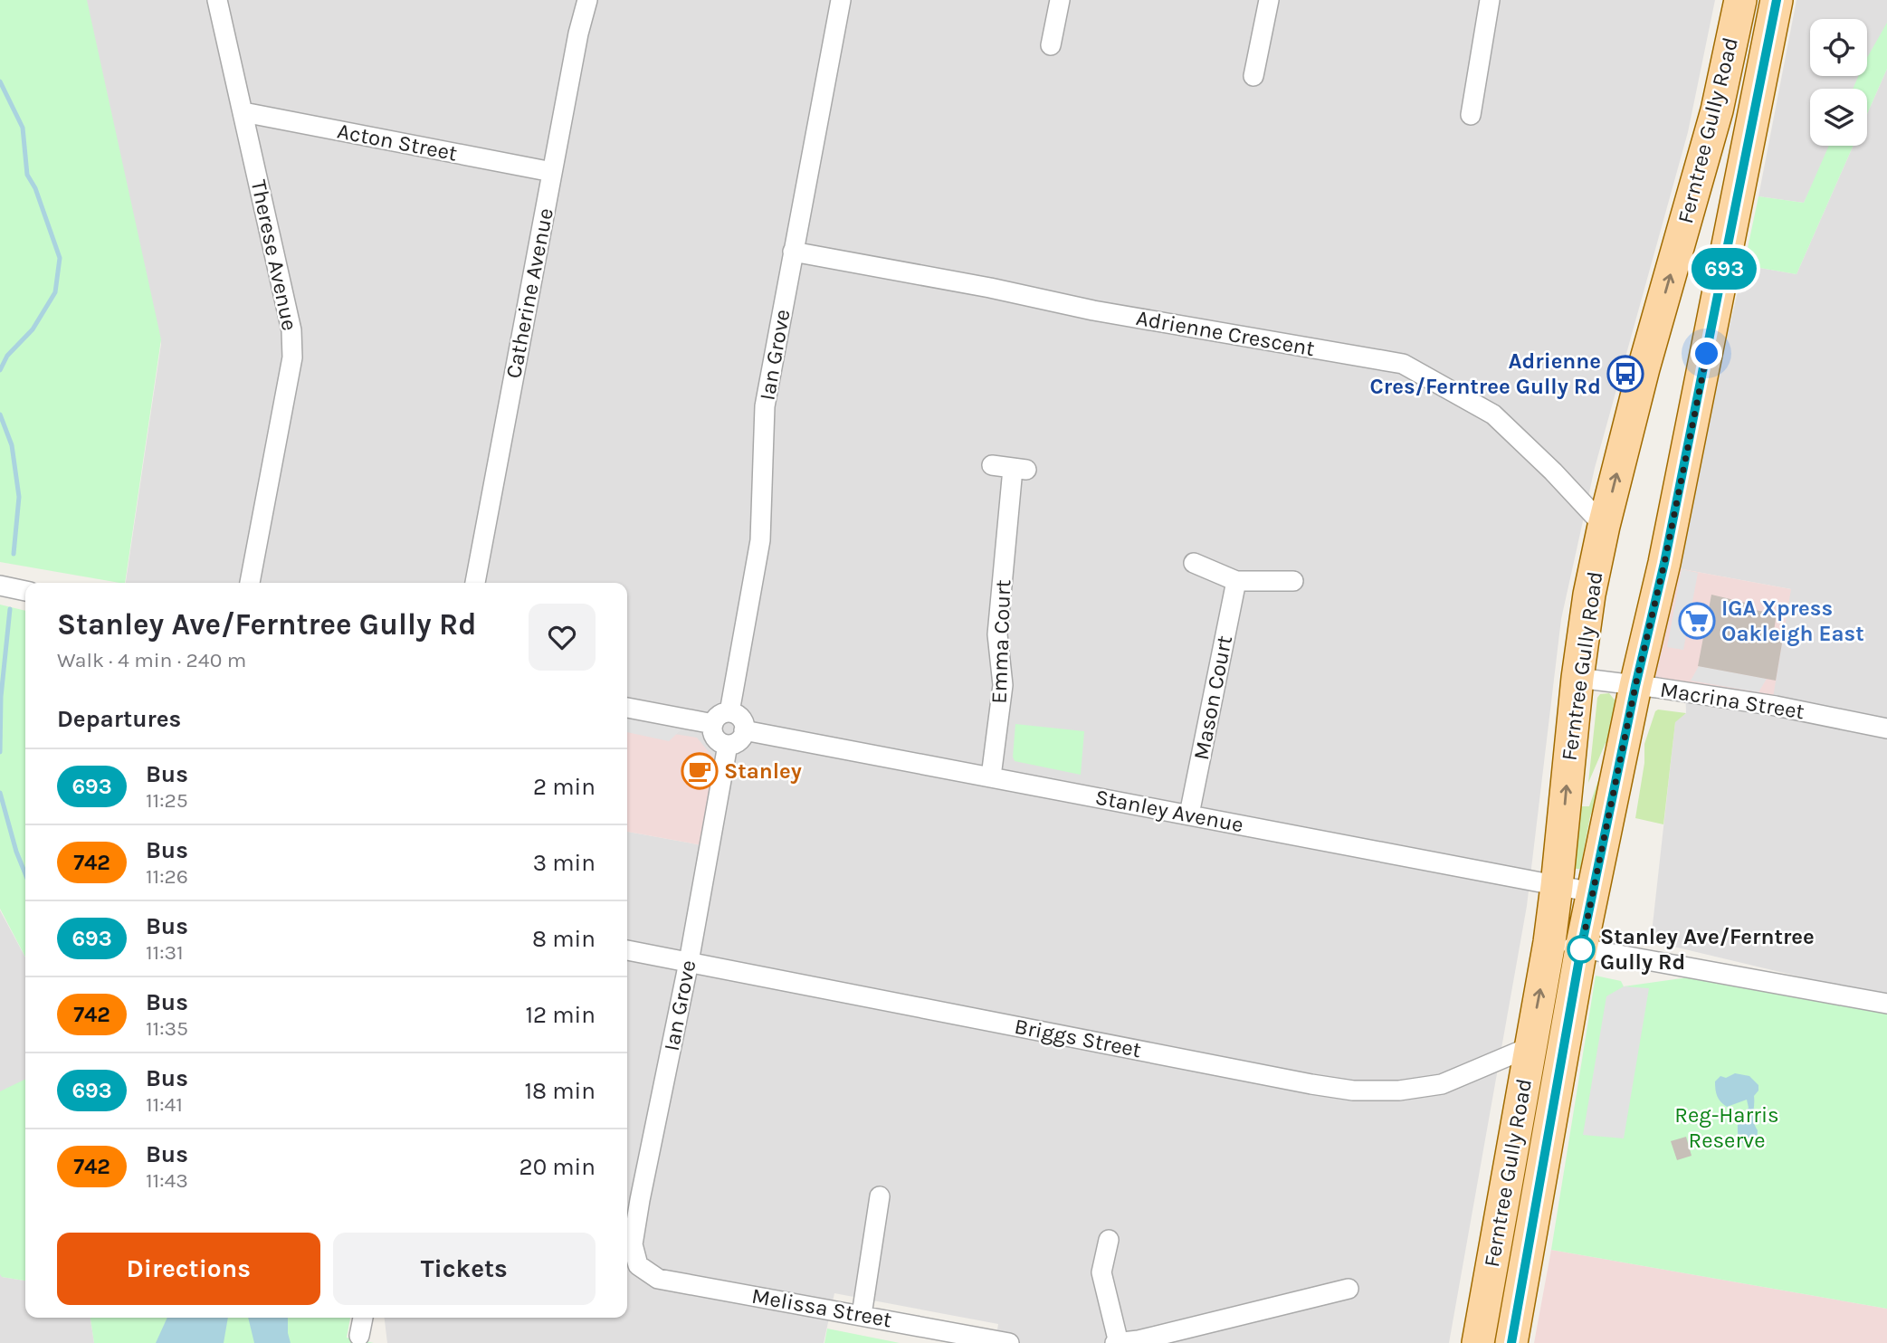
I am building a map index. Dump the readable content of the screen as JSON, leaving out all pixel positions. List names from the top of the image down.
{
  "streets": {
    "main road": ["Ferntree Gully Road"],
    "street": [
      "Acton Street",
      "Therese Avenue",
      "Catherine Avenue",
      "Adrienne Crescent",
      "Ian Grove",
      "Emma Court",
      "Mason Court",
      "Macrina Street",
      "Stanley Avenue",
      "Briggs Street",
      "Melissa Street"
    ]
  },
  "crossings": [
    ["Ferntree Gully Road", "Adrienne Crescent"],
    ["Ferntree Gully Road", "Macrina Street"],
    ["Ferntree Gully Road", "Stanley Avenue"],
    ["Ferntree Gully Road", "Briggs Street"],
    ["Acton Street", "Therese Avenue"],
    ["Acton Street", "Catherine Avenue"],
    ["Adrienne Crescent", "Ian Grove"],
    ["Ian Grove", "Stanley Avenue"],
    ["Ian Grove", "Briggs Street"],
    ["Ian Grove", "Melissa Street"],
    ["Emma Court", "Stanley Avenue"],
    ["Mason Court", "Stanley Avenue"]
  ],
  "parks": ["Reg-Harris Reserve"],
  "places": {
    "bus stop": ["Adrienne Cres/Ferntree Gully Rd"],
    "supermarket": ["IGA Xpress Oakleigh East"],
    "cafe": ["Stanley"],
    "other": ["Stanley Ave/Ferntree Gully Rd"]
  },
  "lines": ["bus line 693"],
  "page": {
    "on_map": "693",
    "heading": [
      ["Stanley Ave/Ferntree Gully Rd", "Walk · 4 min · 240 m"],
      "Departures"
    ],
    "list": [
      {
        "mark": "693",
        "name": "Bus",
        "note": "11:25",
        "value": "2 min"
      },
      {
        "mark": "742",
        "name": "Bus",
        "note": "11:26",
        "value": "3 min"
      },
      {
        "mark": "693",
        "name": "Bus",
        "note": "11:31",
        "value": "8 min"
      },
      {
        "mark": "742",
        "name": "Bus",
        "note": "11:35",
        "value": "12 min"
      },
      {
        "mark": "693",
        "name": "Bus",
        "note": "11:41",
        "value": "18 min"
      },
      {
        "mark": "742",
        "name": "Bus",
        "note": "11:43",
        "value": "20 min"
      }
    ],
    "buttons": ["Directions", "Tickets"]
  }
}
